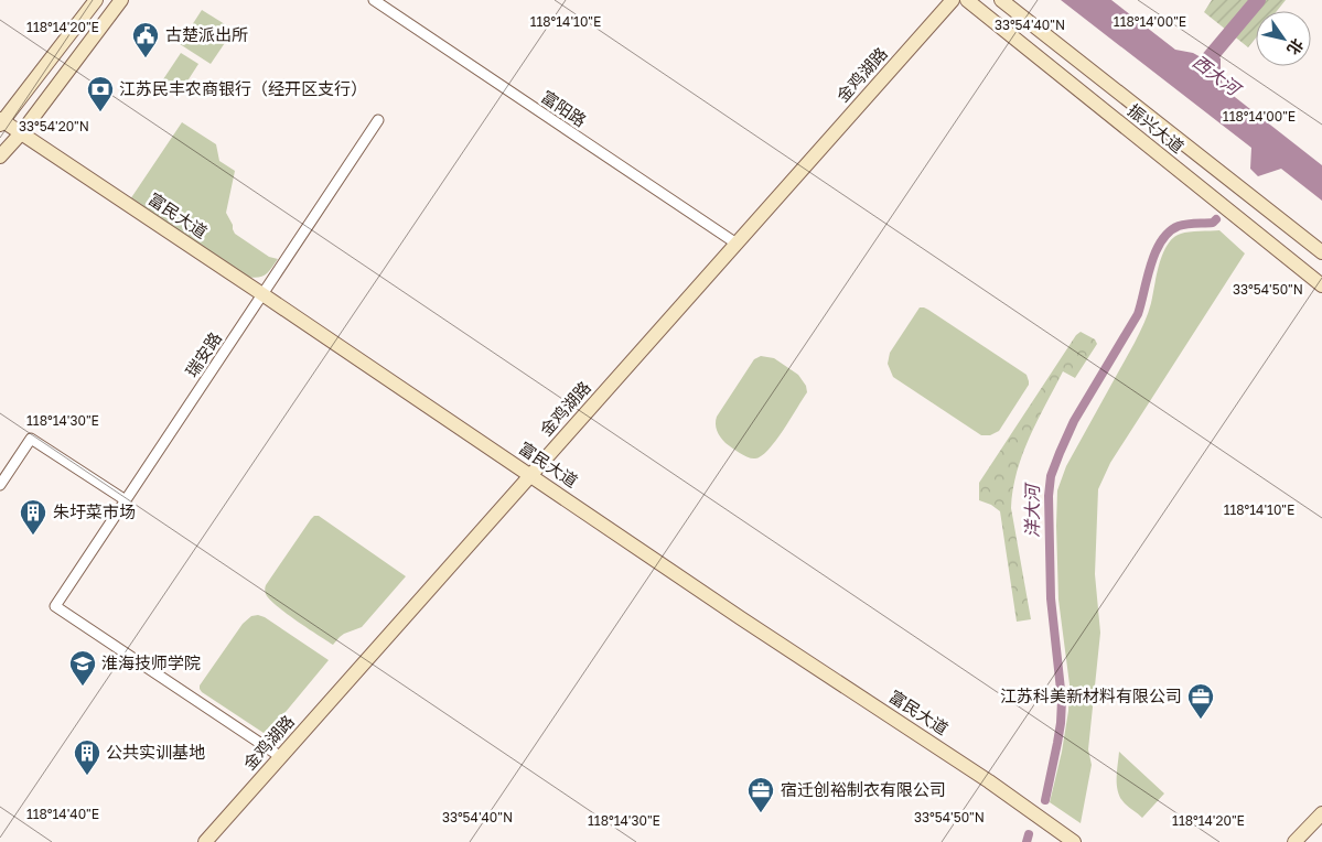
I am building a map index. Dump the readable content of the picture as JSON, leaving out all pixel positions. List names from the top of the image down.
{
  "streets": {
    "street": [
      "金鸡湖路",
      "富阳路",
      "振兴大道",
      "富民大道",
      "瑞安路"
    ]
  },
  "crossings": [
    ["金鸡湖路", "富阳路"],
    ["金鸡湖路", "富民大道"],
    ["金鸡湖路", "瑞安路"],
    ["富民大道", "瑞安路"]
  ],
  "water": ["西大河", "洋大河"],
  "places": {
    "public building": ["古楚派出所"],
    "bank": ["江苏民丰农商银行（经开区支行）"],
    "building": ["朱圩菜市场", "公共实训基地"],
    "school or university": ["淮海技师学院"],
    "office": ["江苏科美新材料有限公司", "宿迁创裕制衣有限公司"]
  },
  "north": "bottom right",
  "coordinates": [
    "118°14'10\"E",
    "118°14'00\"E",
    "33°54'40\"N",
    "118°14'20\"E",
    "33°54'20\"N",
    "33°54'50\"N",
    "118°14'30\"E",
    "118°14'40\"E"
  ]
}
